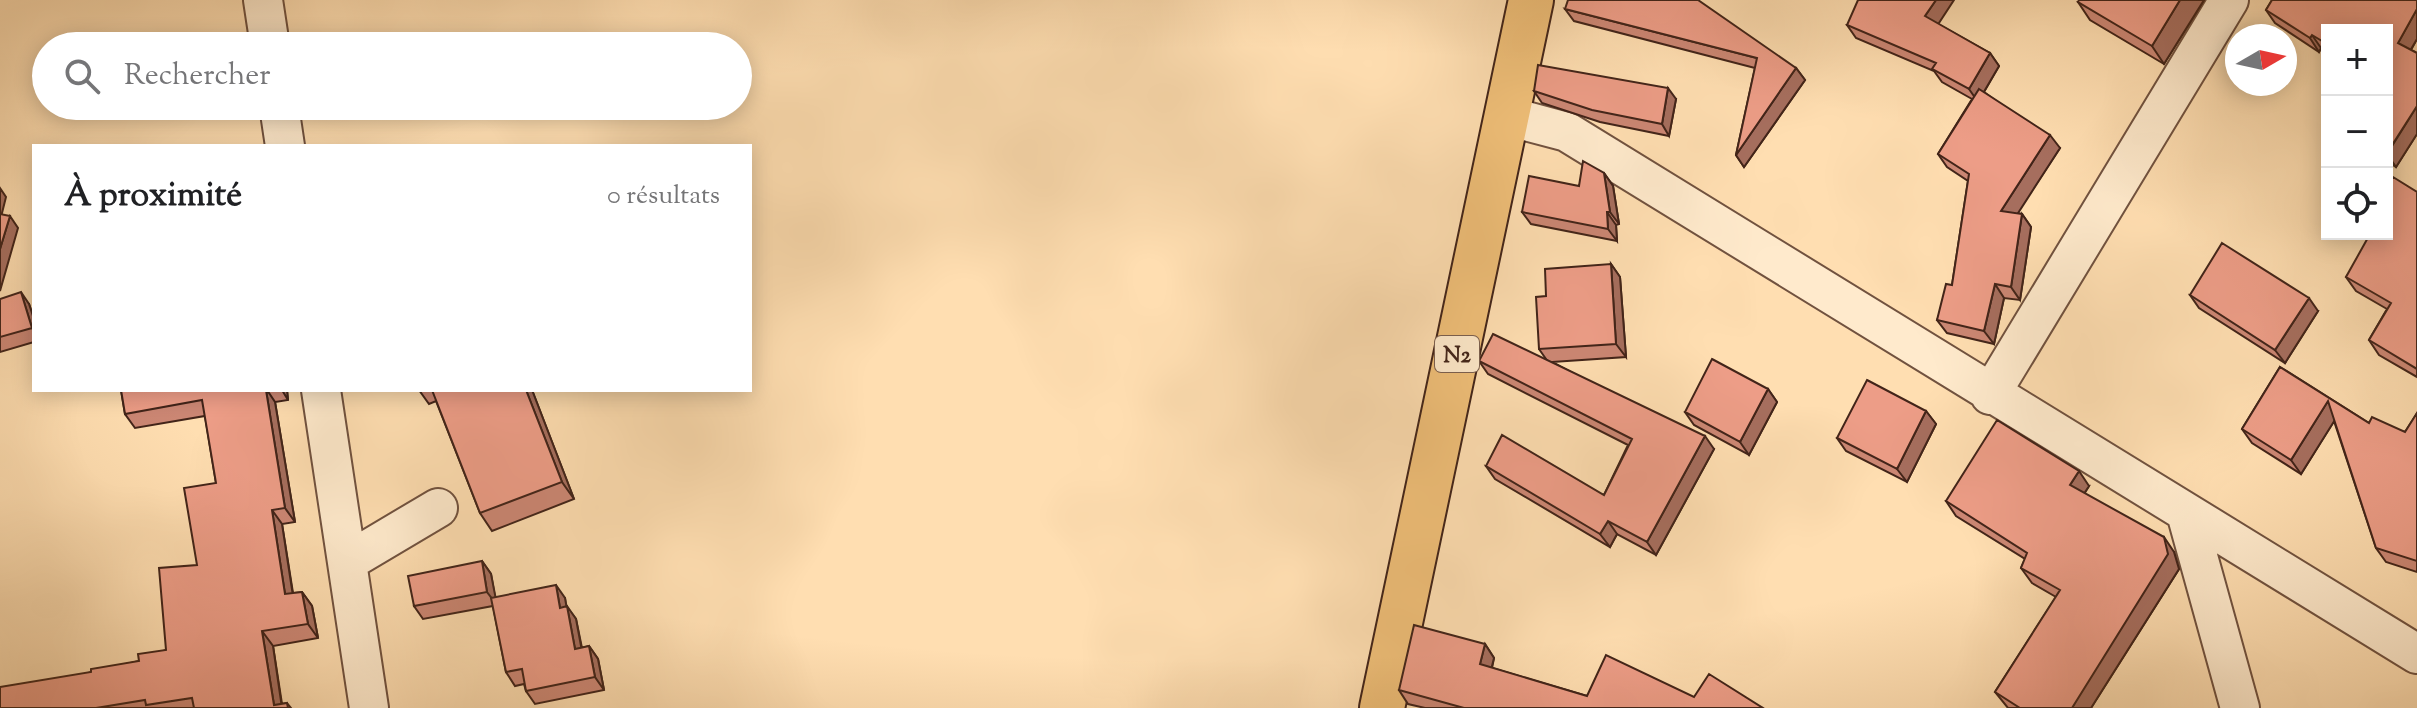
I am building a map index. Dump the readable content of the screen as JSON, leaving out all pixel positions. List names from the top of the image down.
{
  "streets": {
    "highway": ["N2"]
  },
  "north": "right",
  "page": {
    "map_buttons": ["+", "−"],
    "search": "Rechercher",
    "heading": ["À proximité", "0 résultats"]
  }
}
